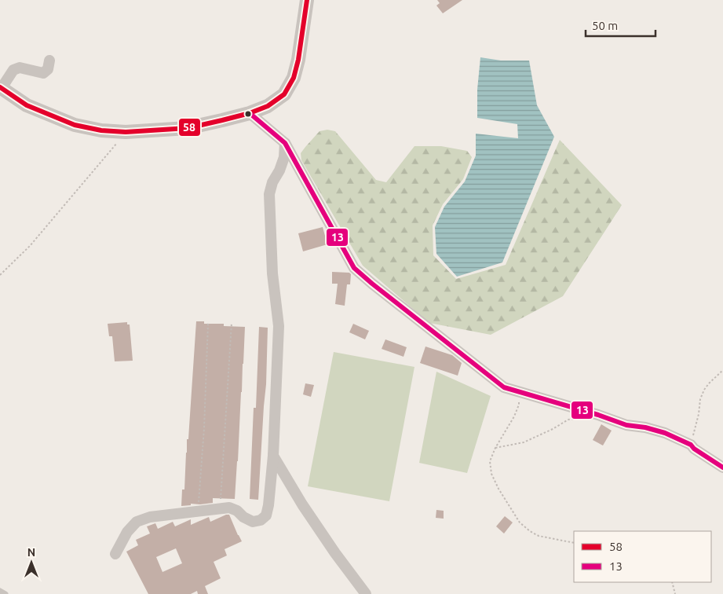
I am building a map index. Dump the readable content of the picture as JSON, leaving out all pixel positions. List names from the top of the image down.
{
  "lines": ["transit line 58", "transit line 13"],
  "legend": ["58", "13"],
  "scale_bar": "50 m",
  "north": "top"
}
